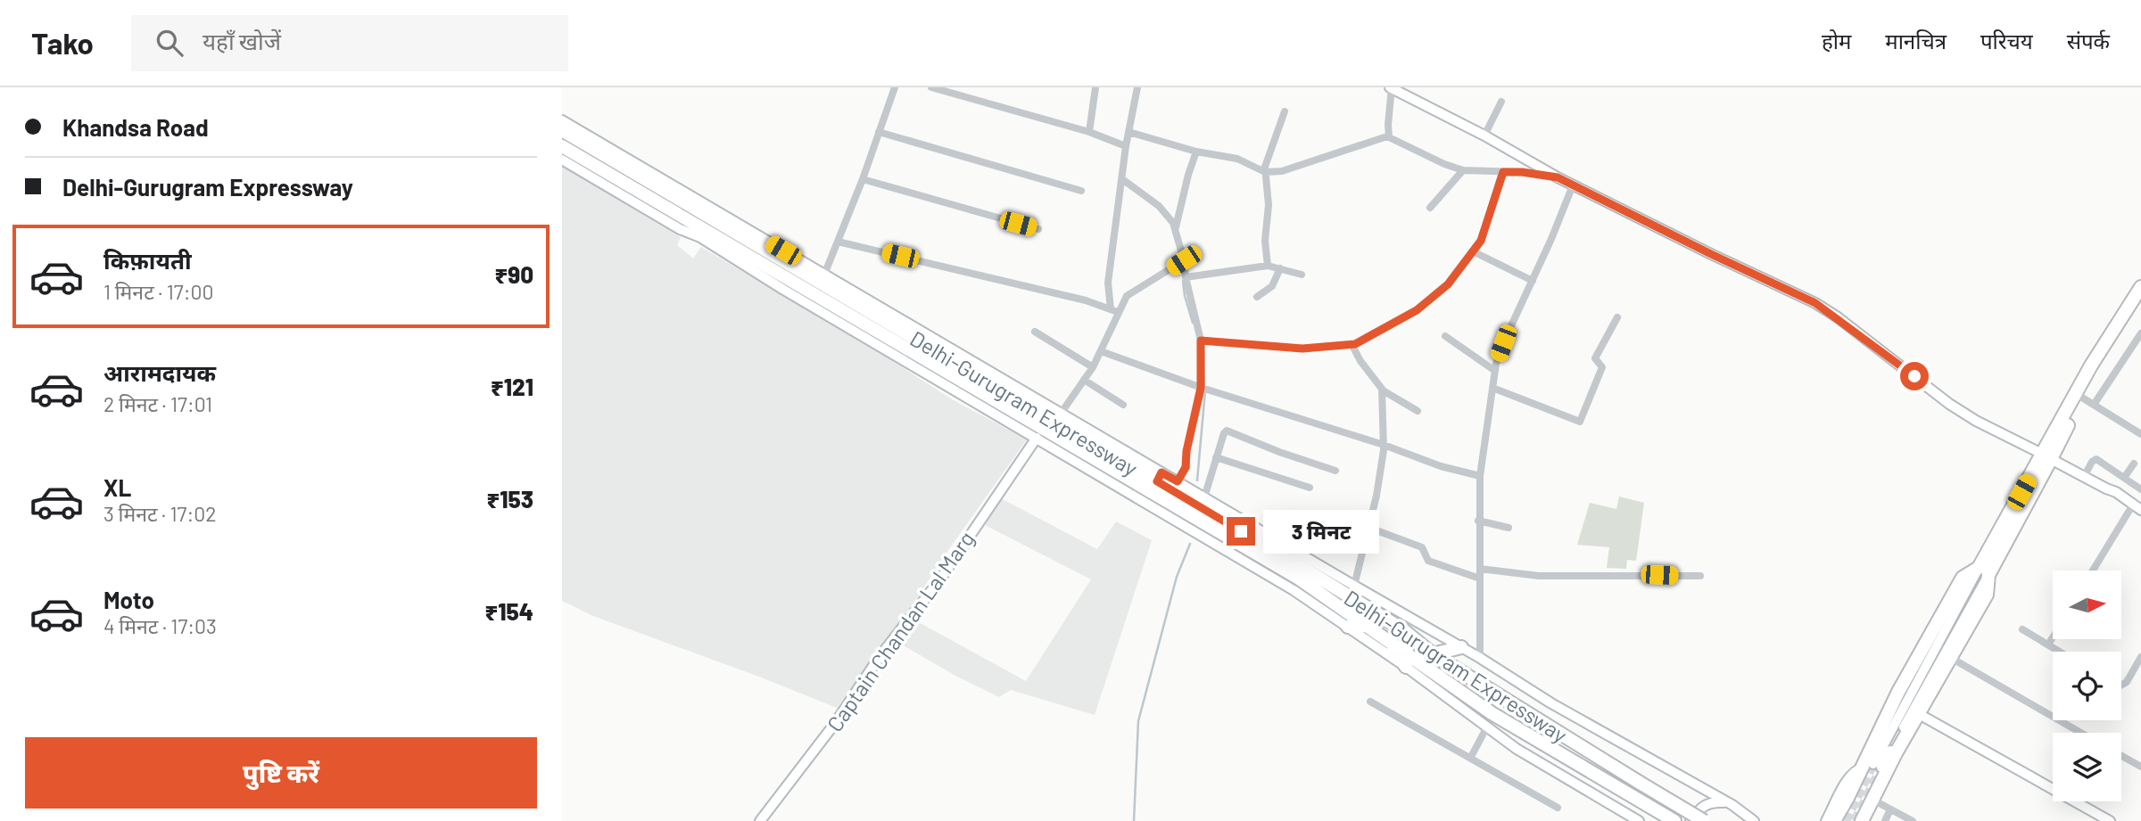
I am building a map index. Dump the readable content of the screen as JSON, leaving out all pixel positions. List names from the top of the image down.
{
  "streets": {
    "highway": ["Delhi-Gurugram Expressway"],
    "main road": ["Captain Chandan Lal Marg"]
  },
  "north": "right",
  "page": {
    "header": "Tako",
    "search": "यहाँ खोजें",
    "nav": [
      "होम",
      "मानचित्र",
      "परिचय",
      "संपर्क"
    ],
    "banner": ["Khandsa Road", "Delhi-Gurugram Expressway"],
    "list": [
      {
        "name": "किफ़ायती",
        "note": "1 मिनट · 17:00",
        "value": "₹90"
      },
      {
        "name": "आरामदायक",
        "note": "2 मिनट · 17:01",
        "value": "₹121"
      },
      {
        "name": "XL",
        "note": "3 मिनट · 17:02",
        "value": "₹153"
      },
      {
        "name": "Moto",
        "note": "4 मिनट · 17:03",
        "value": "₹154"
      }
    ],
    "bubble": "3 मिनट",
    "buttons": "पुष्टि करें"
  }
}
